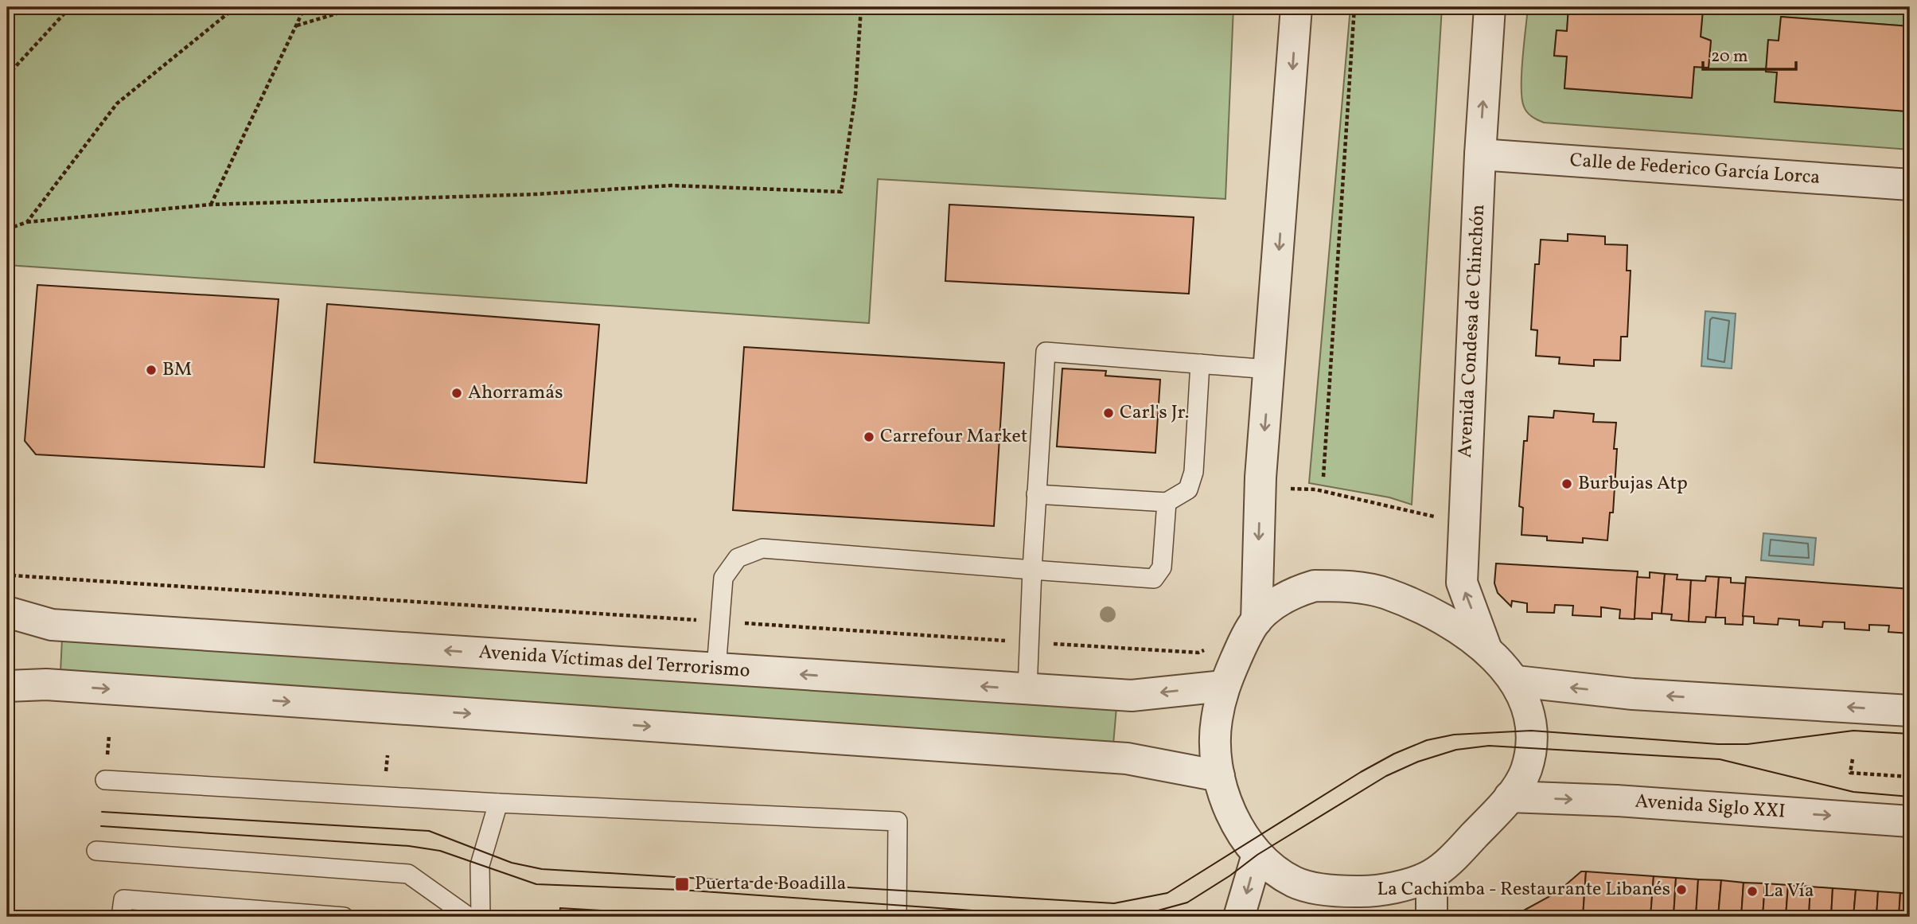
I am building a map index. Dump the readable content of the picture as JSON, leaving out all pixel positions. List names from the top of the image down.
{
  "streets": {
    "street": [
      "Calle de Federico García Lorca",
      "Avenida Condesa de Chinchón",
      "Avenida Víctimas del Terrorismo",
      "Avenida Siglo XXI"
    ]
  },
  "crossings": [
    ["Calle de Federico García Lorca", "Avenida Condesa de Chinchón"]
  ],
  "places": {
    "other": [
      "BM",
      "Ahorramás",
      "Carl's Jr.",
      "Carrefour Market",
      "Burbujas Atp",
      "La Cachimba - Restaurante Libanés",
      "La Vía"
    ],
    "transit": ["Puerta de Boadilla"]
  },
  "scale_bar": "20 m"
}
